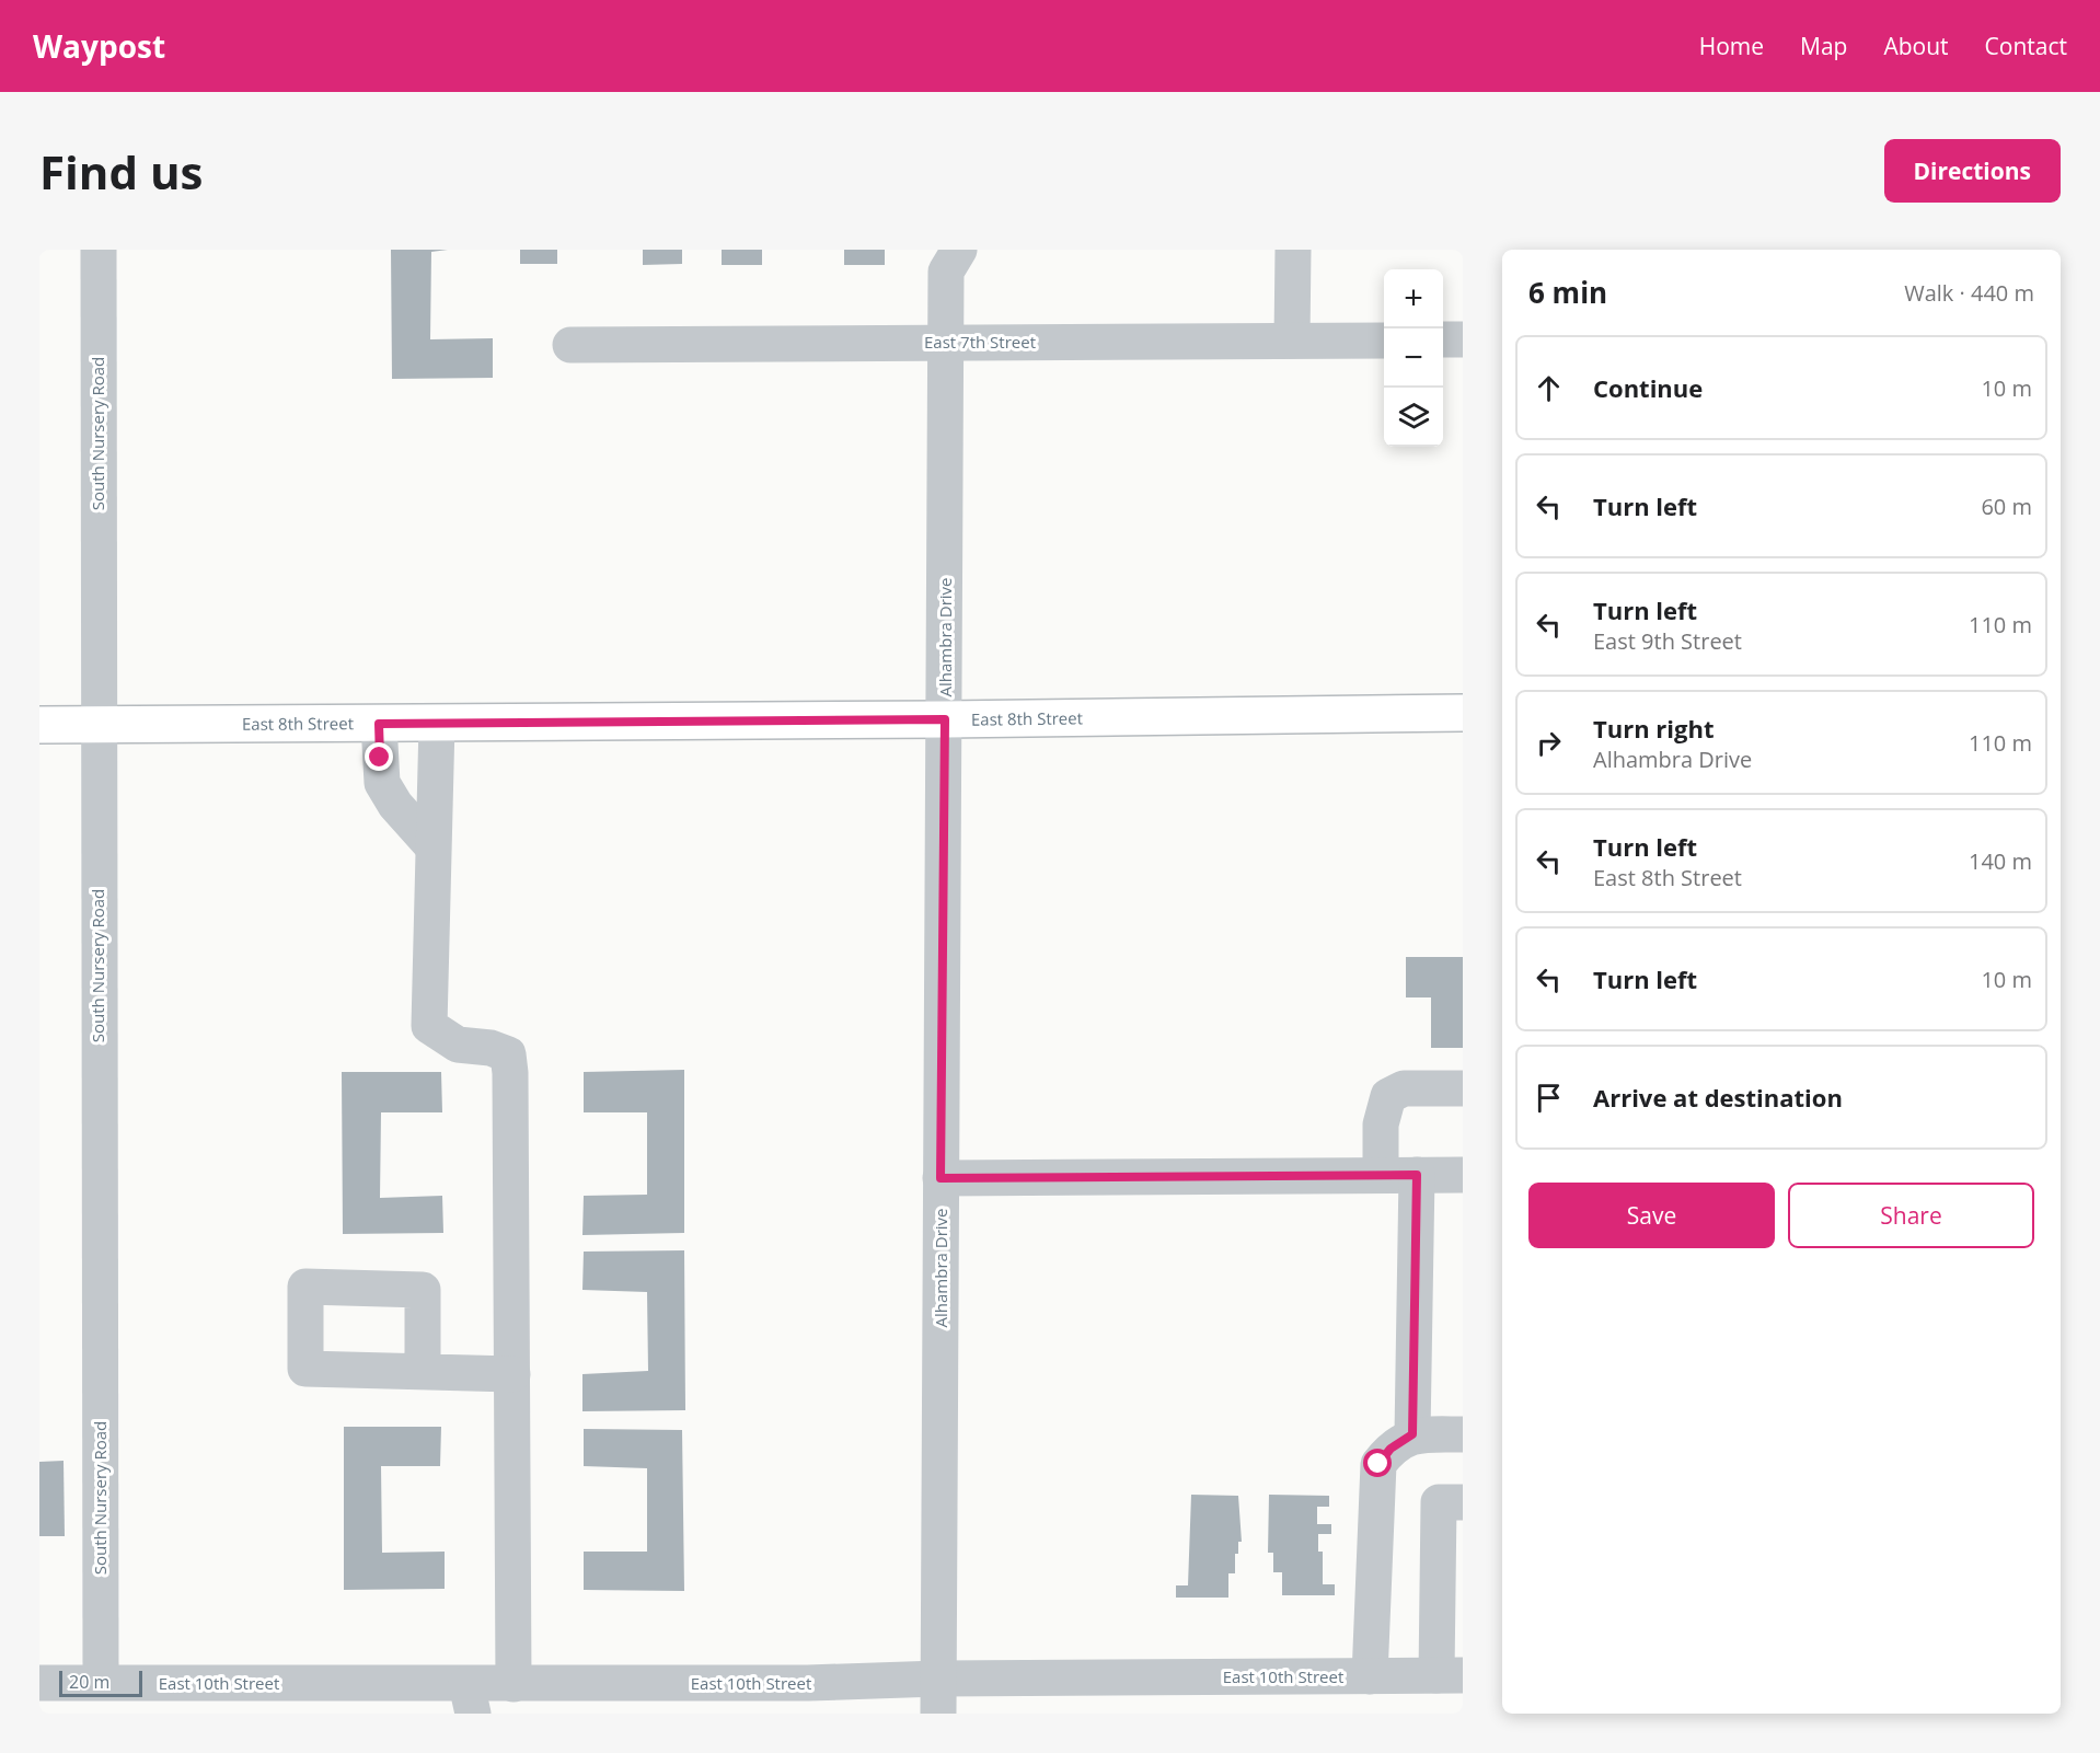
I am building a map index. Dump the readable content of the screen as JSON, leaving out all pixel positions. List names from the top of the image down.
{
  "streets": {
    "main road": ["East 8th Street"],
    "street": [
      "East 7th Street",
      "South Nursery Road",
      "Alhambra Drive",
      "East 10th Street"
    ]
  },
  "crossings": [
    ["East 7th Street", "Alhambra Drive"],
    ["South Nursery Road", "East 8th Street"],
    ["South Nursery Road", "East 10th Street"],
    ["Alhambra Drive", "East 8th Street"],
    ["Alhambra Drive", "East 10th Street"]
  ],
  "scale_bar": "20 m",
  "page": {
    "header": "Waypost",
    "nav": [
      "Home",
      "Map",
      "About",
      "Contact"
    ],
    "buttons": [
      "Directions",
      ["Save", "Share"]
    ],
    "title": "Find us",
    "heading": ["6 min", "Walk · 440 m"],
    "map_buttons": ["+", "−"],
    "list": [
      ["Continue", "10 m"],
      ["Turn left", "60 m"],
      ["Turn left", "East 9th Street", "110 m"],
      ["Turn right", "Alhambra Drive", "110 m"],
      ["Turn left", "East 8th Street", "140 m"],
      ["Turn left", "10 m"],
      "Arrive at destination"
    ],
    "scale": "20 m"
  }
}
